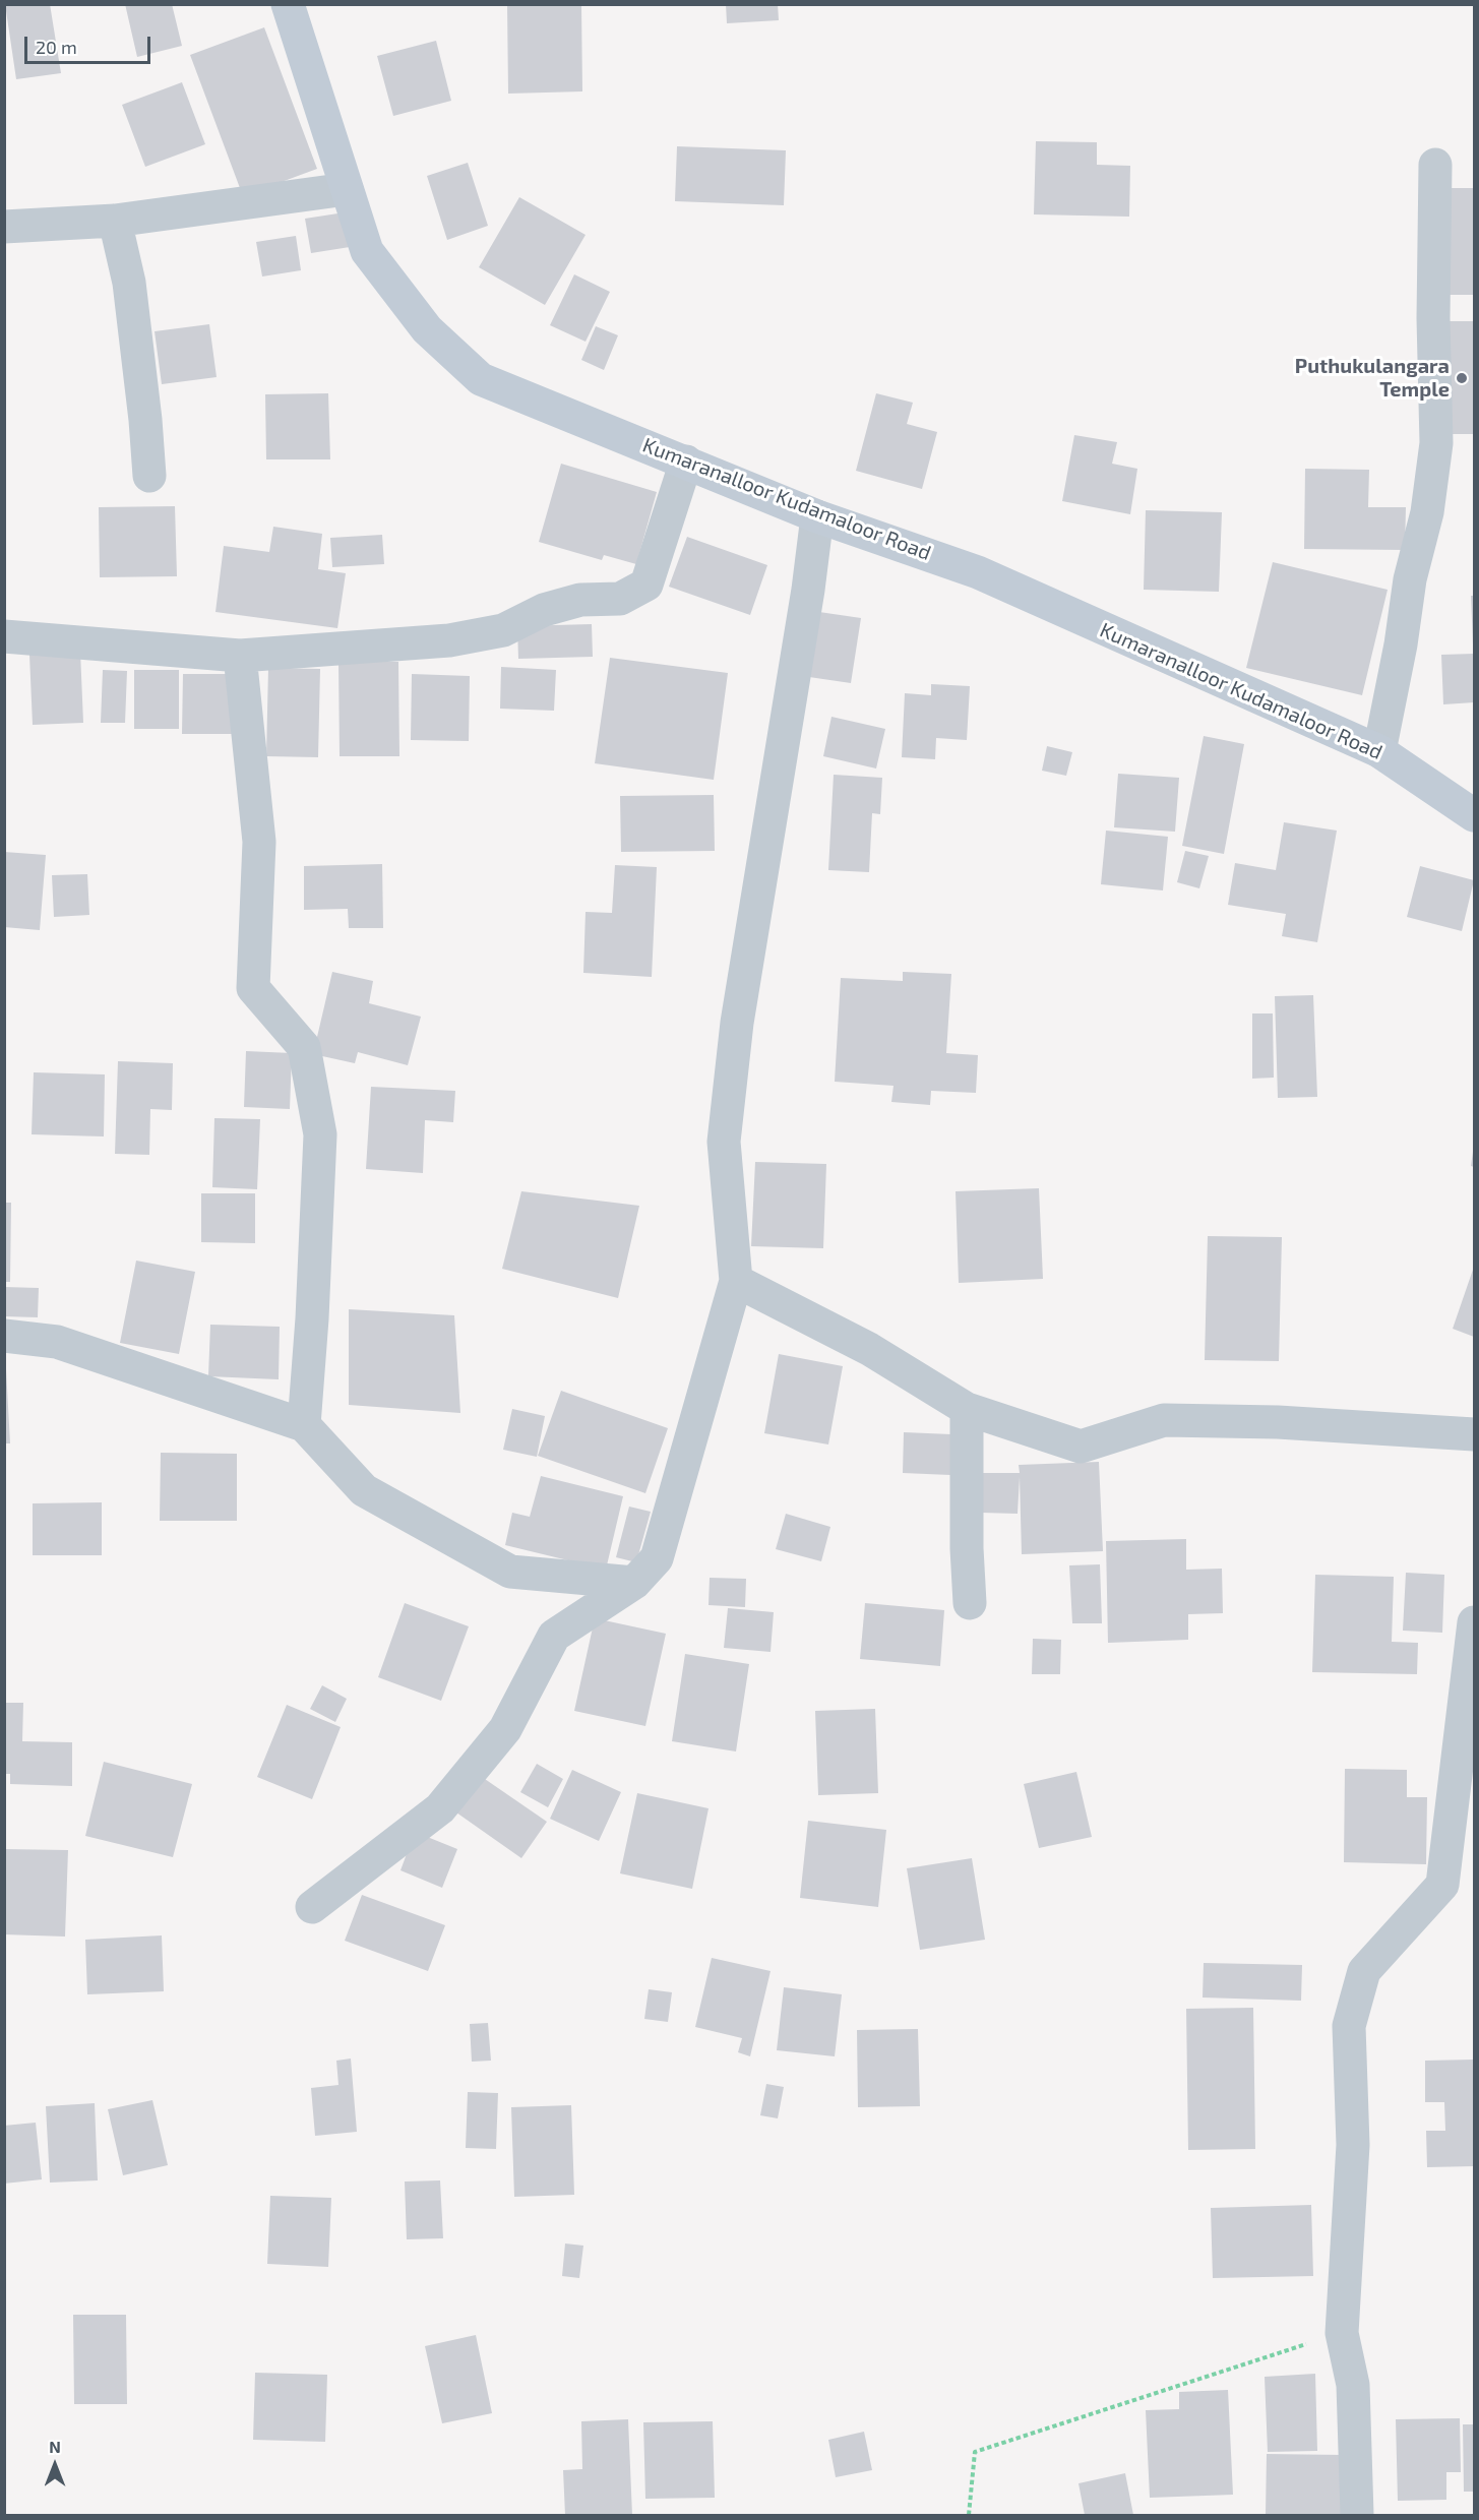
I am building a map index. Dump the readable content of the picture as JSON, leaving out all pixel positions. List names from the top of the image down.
{
  "streets": {
    "main road": ["Kumaranalloor Kudamaloor Road"]
  },
  "places": ["Puthukulangara Temple"],
  "scale_bar": "20 m",
  "north": "top"
}
